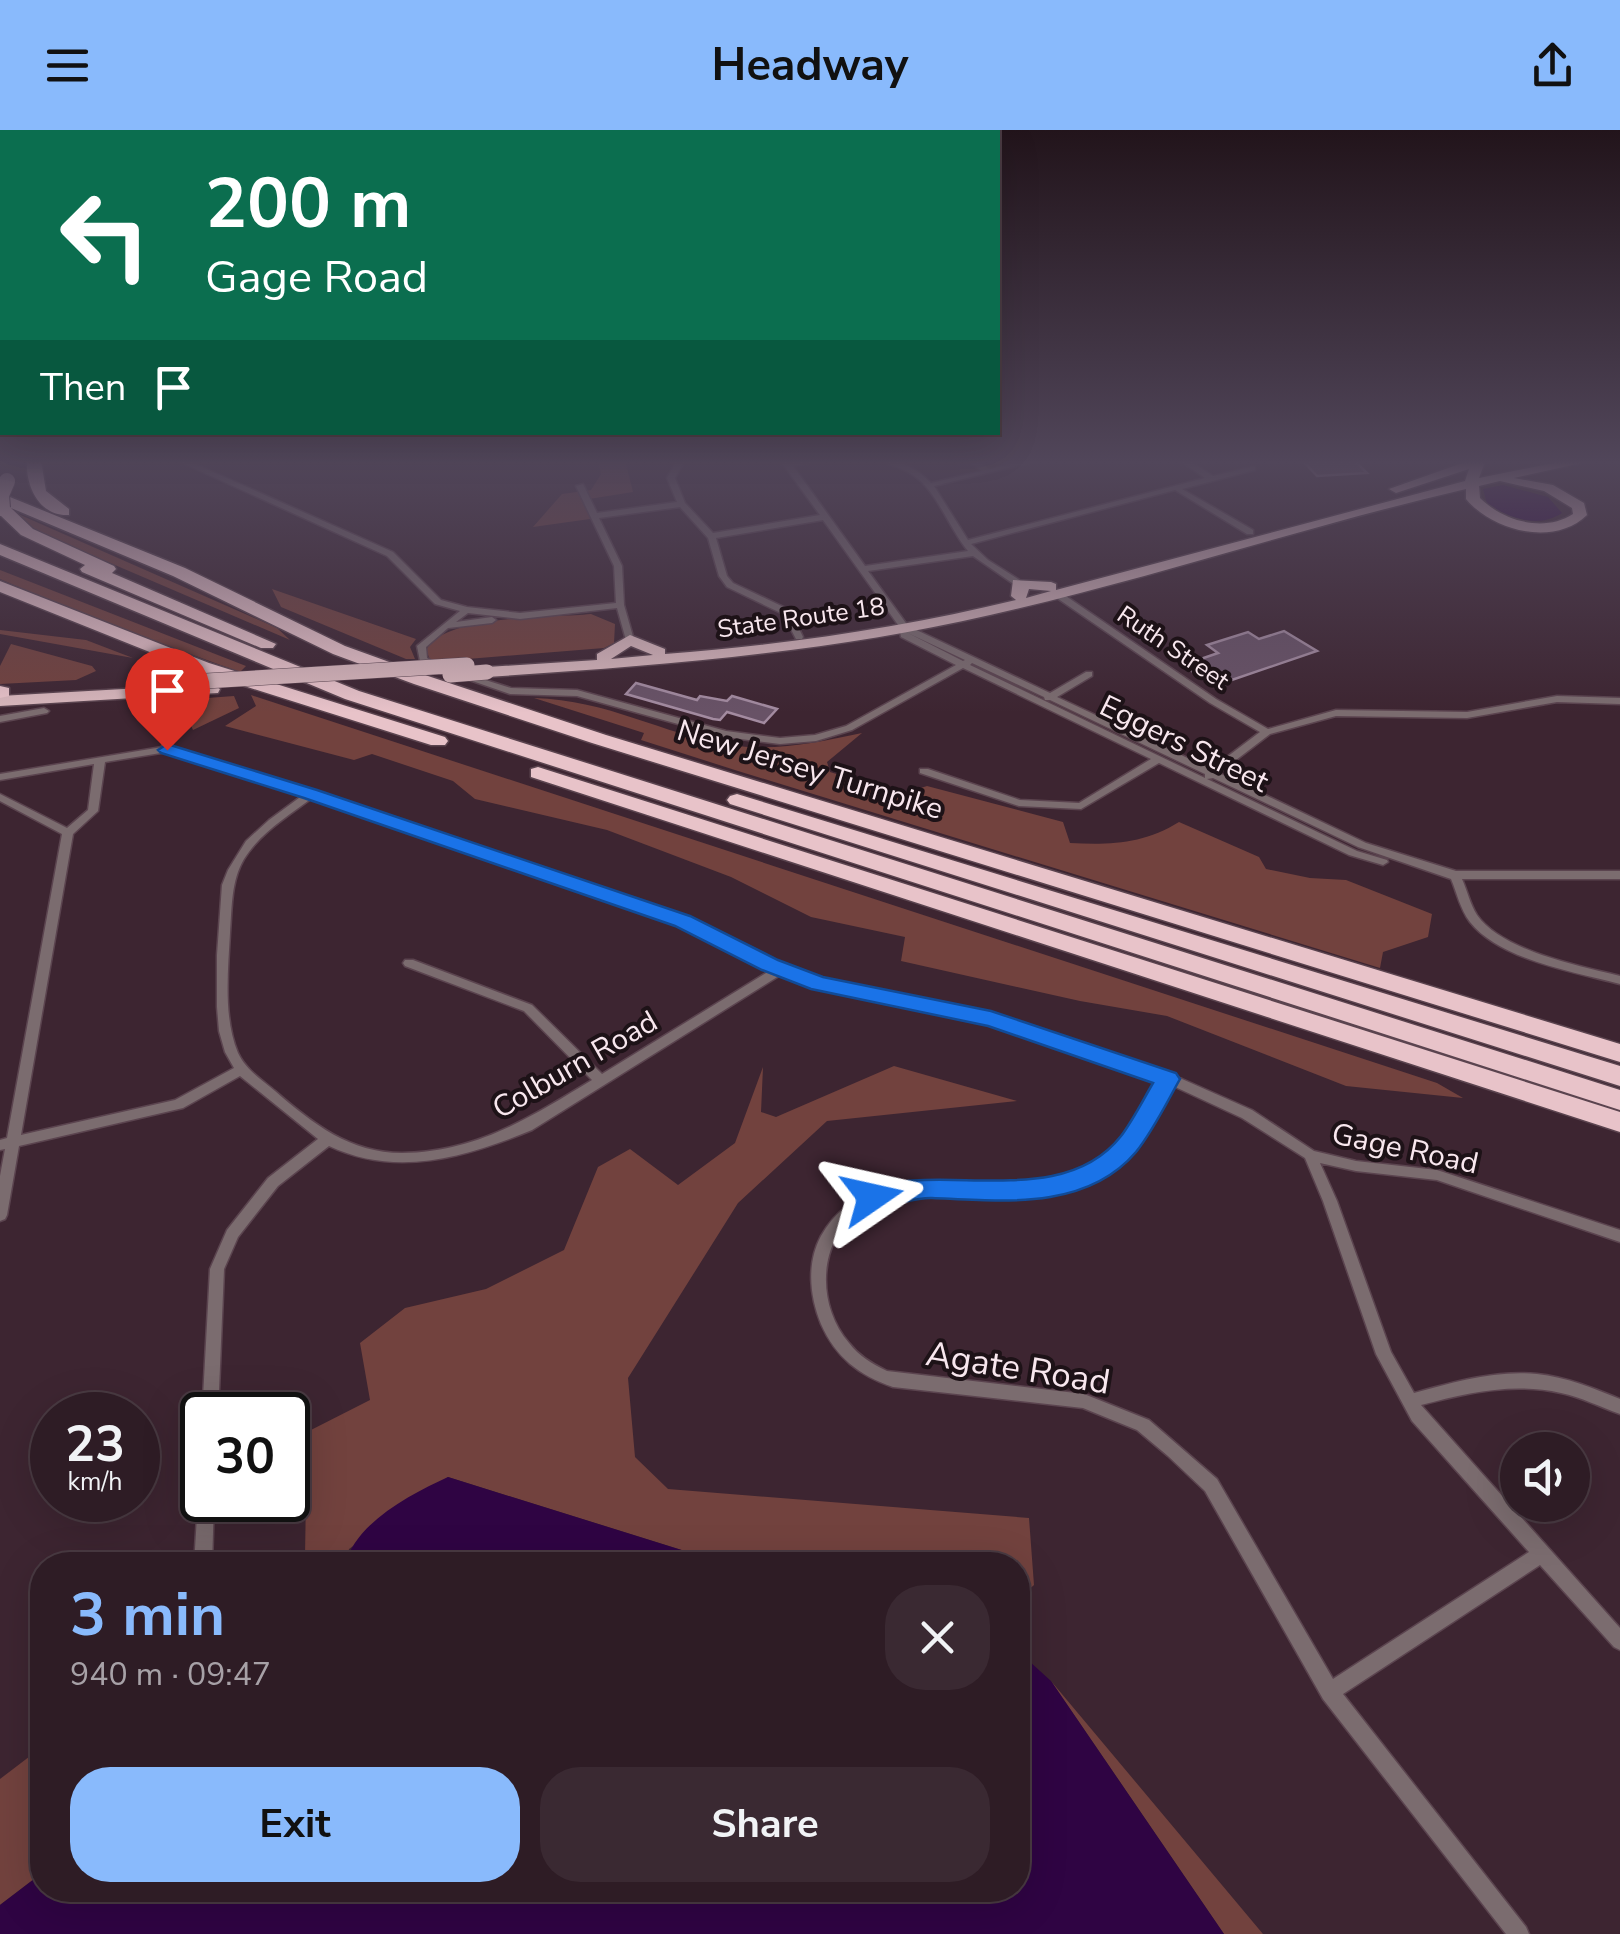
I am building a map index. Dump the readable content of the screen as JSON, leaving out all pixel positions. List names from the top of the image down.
{
  "streets": {
    "highway": ["State Route 18", "New Jersey Turnpike"],
    "street": [
      "Ruth Street",
      "Eggers Street",
      "Colburn Road",
      "Gage Road",
      "Agate Road"
    ]
  },
  "crossings": [
    ["State Route 18", "Ruth Street"],
    ["State Route 18", "Eggers Street"],
    ["Colburn Road", "Gage Road"],
    ["Gage Road", "Agate Road"]
  ],
  "page": {
    "header": "Headway",
    "turn": ["200 m", "Gage Road"],
    "then": "Then",
    "speed": "23 km/h",
    "limit": "30",
    "heading": ["3 min", "940 m · 09:47"],
    "buttons": ["Exit", "Share"]
  }
}
